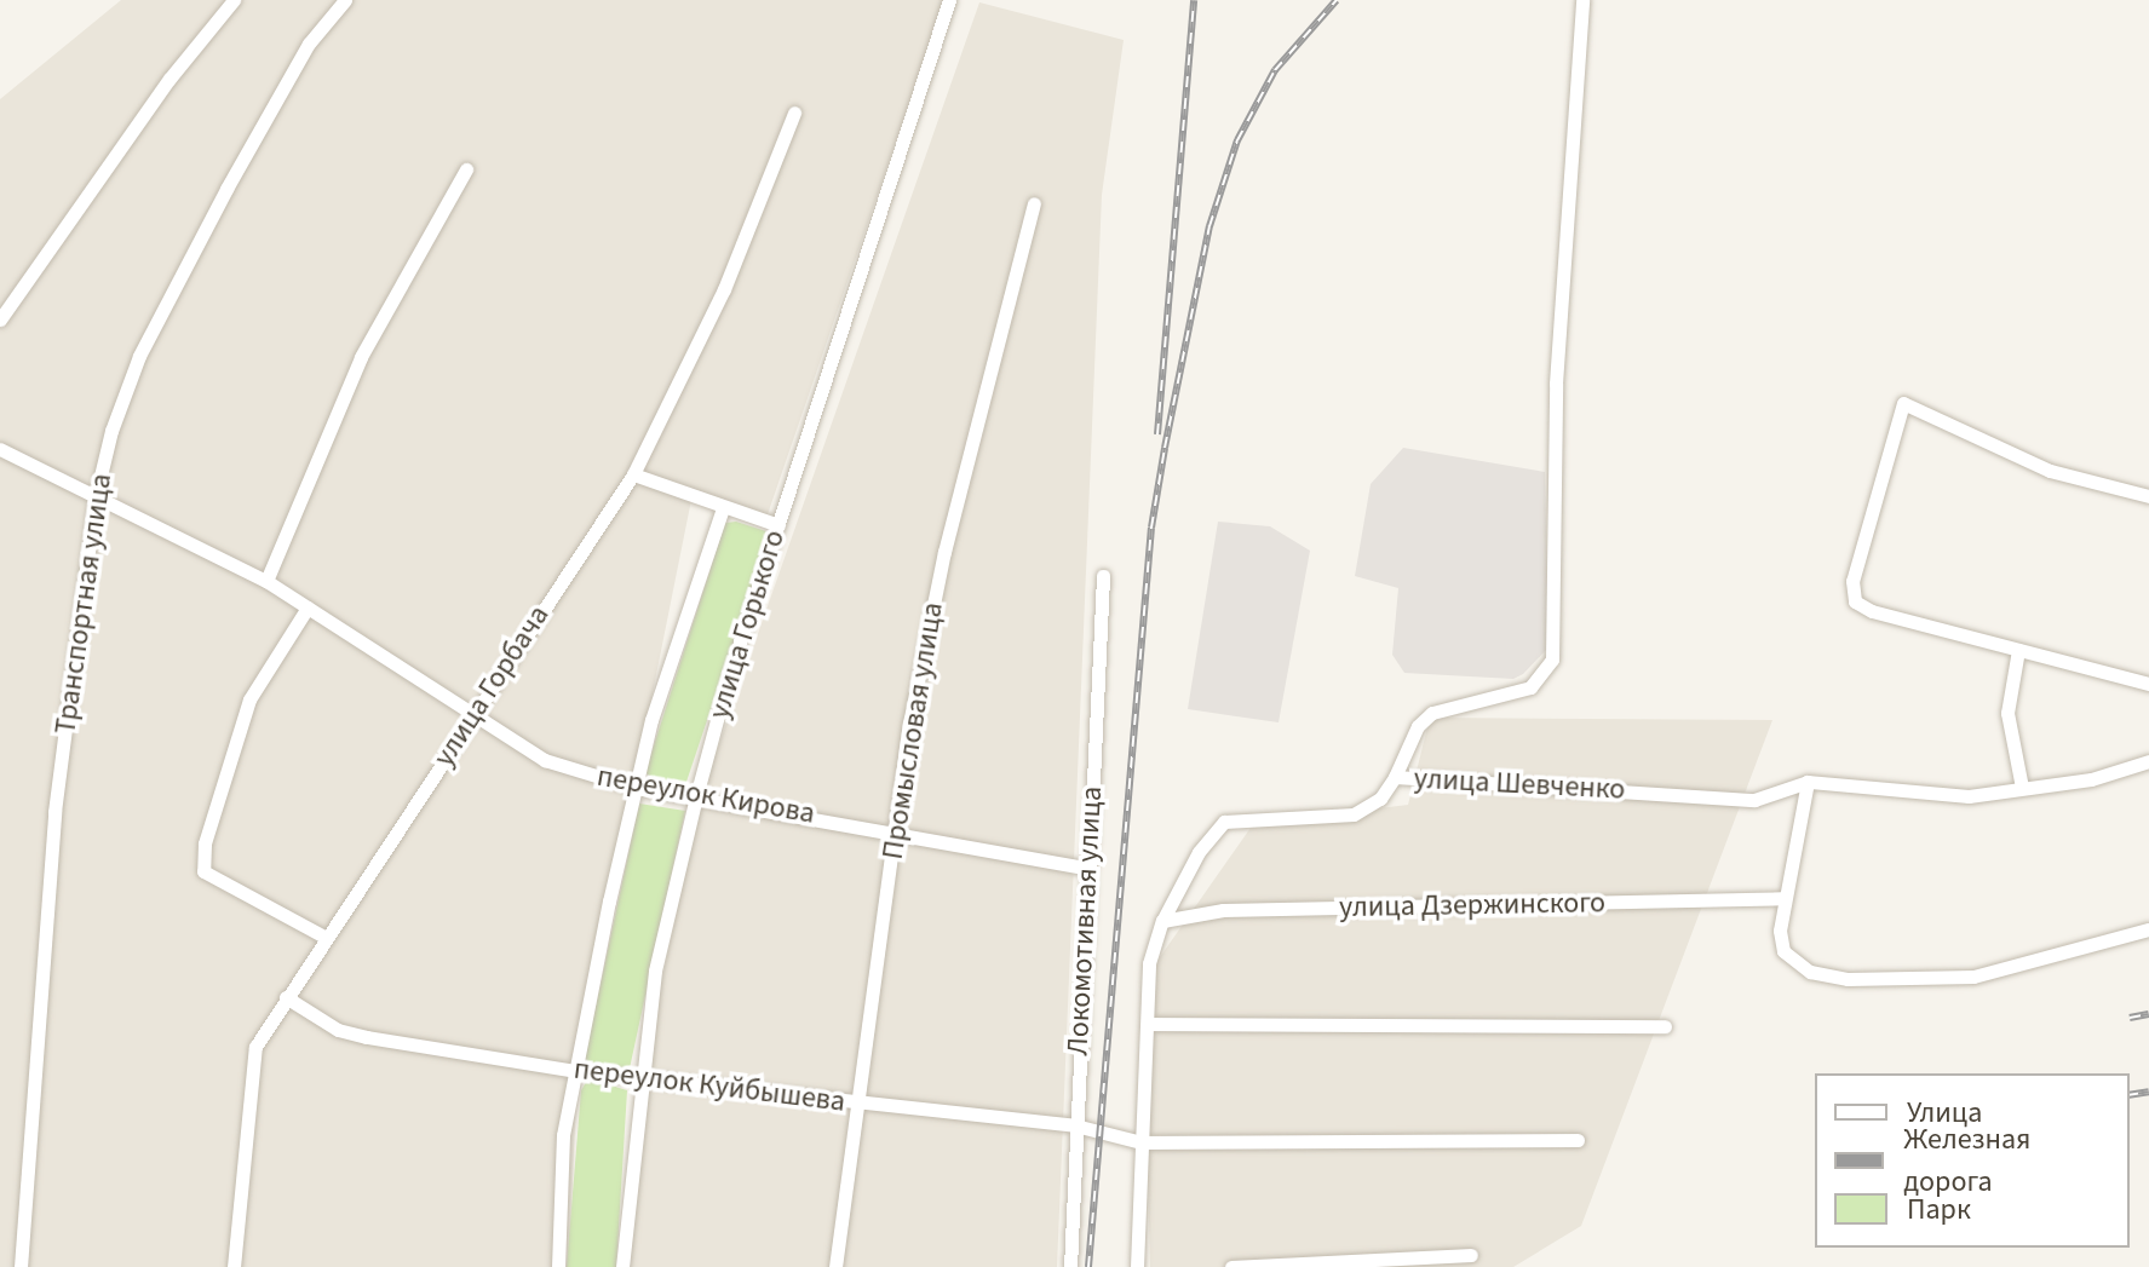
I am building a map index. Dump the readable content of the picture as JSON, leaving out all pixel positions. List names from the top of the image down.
{
  "streets": {
    "street": [
      "Транспортная улица",
      "улица Горького",
      "улица Горбача",
      "Промысловая улица",
      "улица Шевченко",
      "переулок Кирова",
      "улица Дзержинского",
      "Локомотивная улица",
      "переулок Куйбышева"
    ]
  },
  "crossings": [
    ["Транспортная улица", "переулок Кирова"],
    ["улица Горького", "переулок Кирова"],
    ["улица Горького", "переулок Куйбышева"],
    ["улица Горбача", "переулок Кирова"],
    ["улица Горбача", "переулок Куйбышева"],
    ["Промысловая улица", "переулок Кирова"],
    ["Промысловая улица", "переулок Куйбышева"],
    ["улица Шевченко", "улица Дзержинского"],
    ["переулок Кирова", "Локомотивная улица"],
    ["Локомотивная улица", "переулок Куйбышева"]
  ],
  "legend": ["Улица", "Железная дорога", "Парк"]
}
